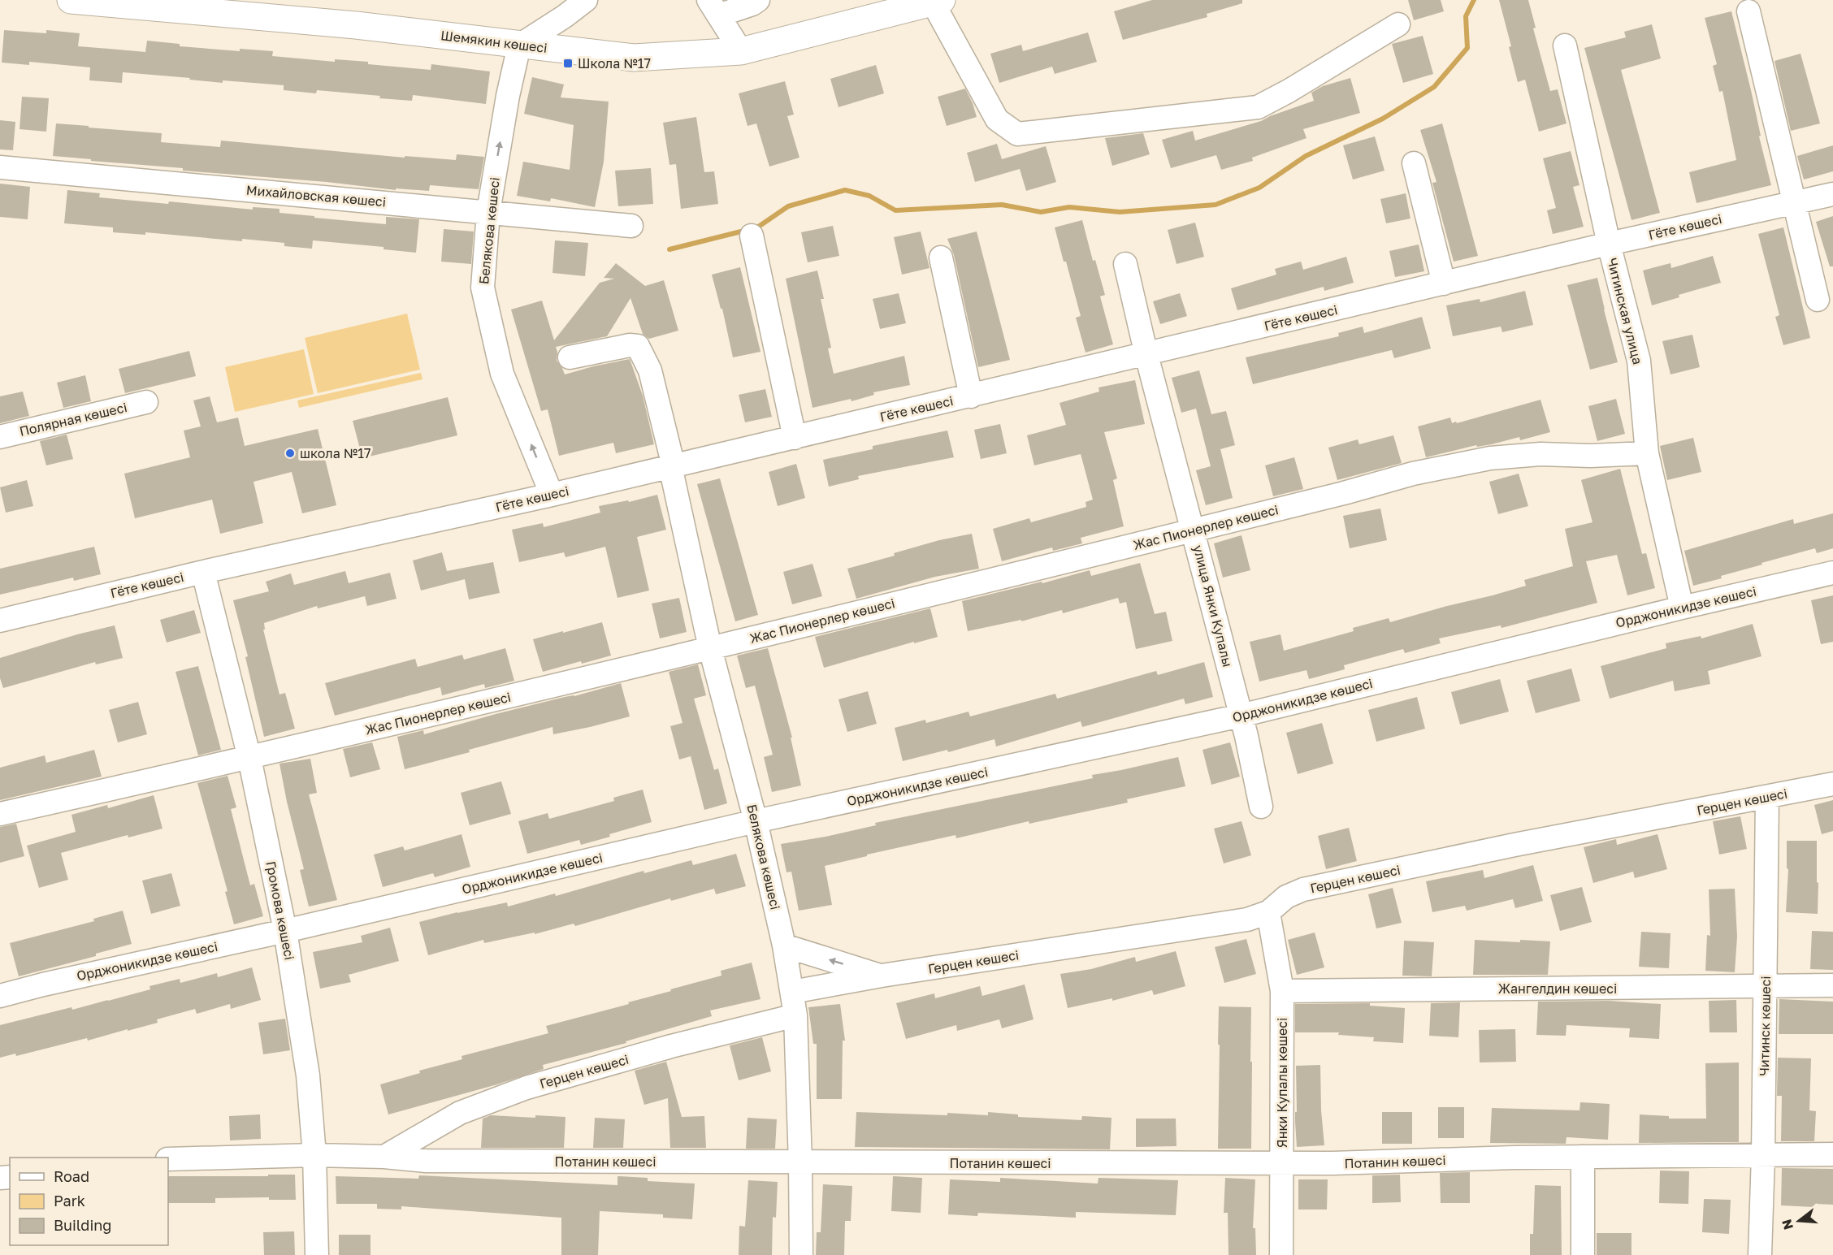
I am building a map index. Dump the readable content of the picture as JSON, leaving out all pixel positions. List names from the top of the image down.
{
  "streets": {
    "main road": ["Шемякин көшесі"],
    "street": [
      "Михайловская көшесі",
      "Гёте көшесі",
      "Белякова көшесі",
      "Читинская улица",
      "Полярная көшесі",
      "Жас Пионерлер көшесі",
      "улица Янки Купалы",
      "Орджоникидзе көшесі",
      "Герцен көшесі",
      "Громова көшесі",
      "Жангелдин көшесі",
      "Читинск көшесі",
      "Янки Купалы көшесі",
      "Потанин көшесі"
    ]
  },
  "crossings": [
    ["Шемякин көшесі", "Белякова көшесі"],
    ["Михайловская көшесі", "Белякова көшесі"],
    ["Гёте көшесі", "Белякова көшесі"],
    ["Гёте көшесі", "Читинская улица"],
    ["Гёте көшесі", "улица Янки Купалы"],
    ["Гёте көшесі", "Громова көшесі"],
    ["Белякова көшесі", "Жас Пионерлер көшесі"],
    ["Белякова көшесі", "Орджоникидзе көшесі"],
    ["Белякова көшесі", "Герцен көшесі"],
    ["Белякова көшесі", "Потанин көшесі"],
    ["Читинская улица", "Жас Пионерлер көшесі"],
    ["Читинская улица", "Орджоникидзе көшесі"],
    ["Жас Пионерлер көшесі", "улица Янки Купалы"],
    ["Жас Пионерлер көшесі", "Громова көшесі"],
    ["улица Янки Купалы", "Орджоникидзе көшесі"],
    ["Орджоникидзе көшесі", "Громова көшесі"],
    ["Герцен көшесі", "Читинск көшесі"],
    ["Герцен көшесі", "Янки Купалы көшесі"],
    ["Герцен көшесі", "Потанин көшесі"],
    ["Громова көшесі", "Потанин көшесі"],
    ["Жангелдин көшесі", "Читинск көшесі"],
    ["Жангелдин көшесі", "Янки Купалы көшесі"],
    ["Читинск көшесі", "Потанин көшесі"],
    ["Янки Купалы көшесі", "Потанин көшесі"]
  ],
  "places": {
    "transit": ["Школа №17"],
    "other": ["школа №17"]
  },
  "legend": ["Road", "Park", "Building"],
  "north": "left"
}
